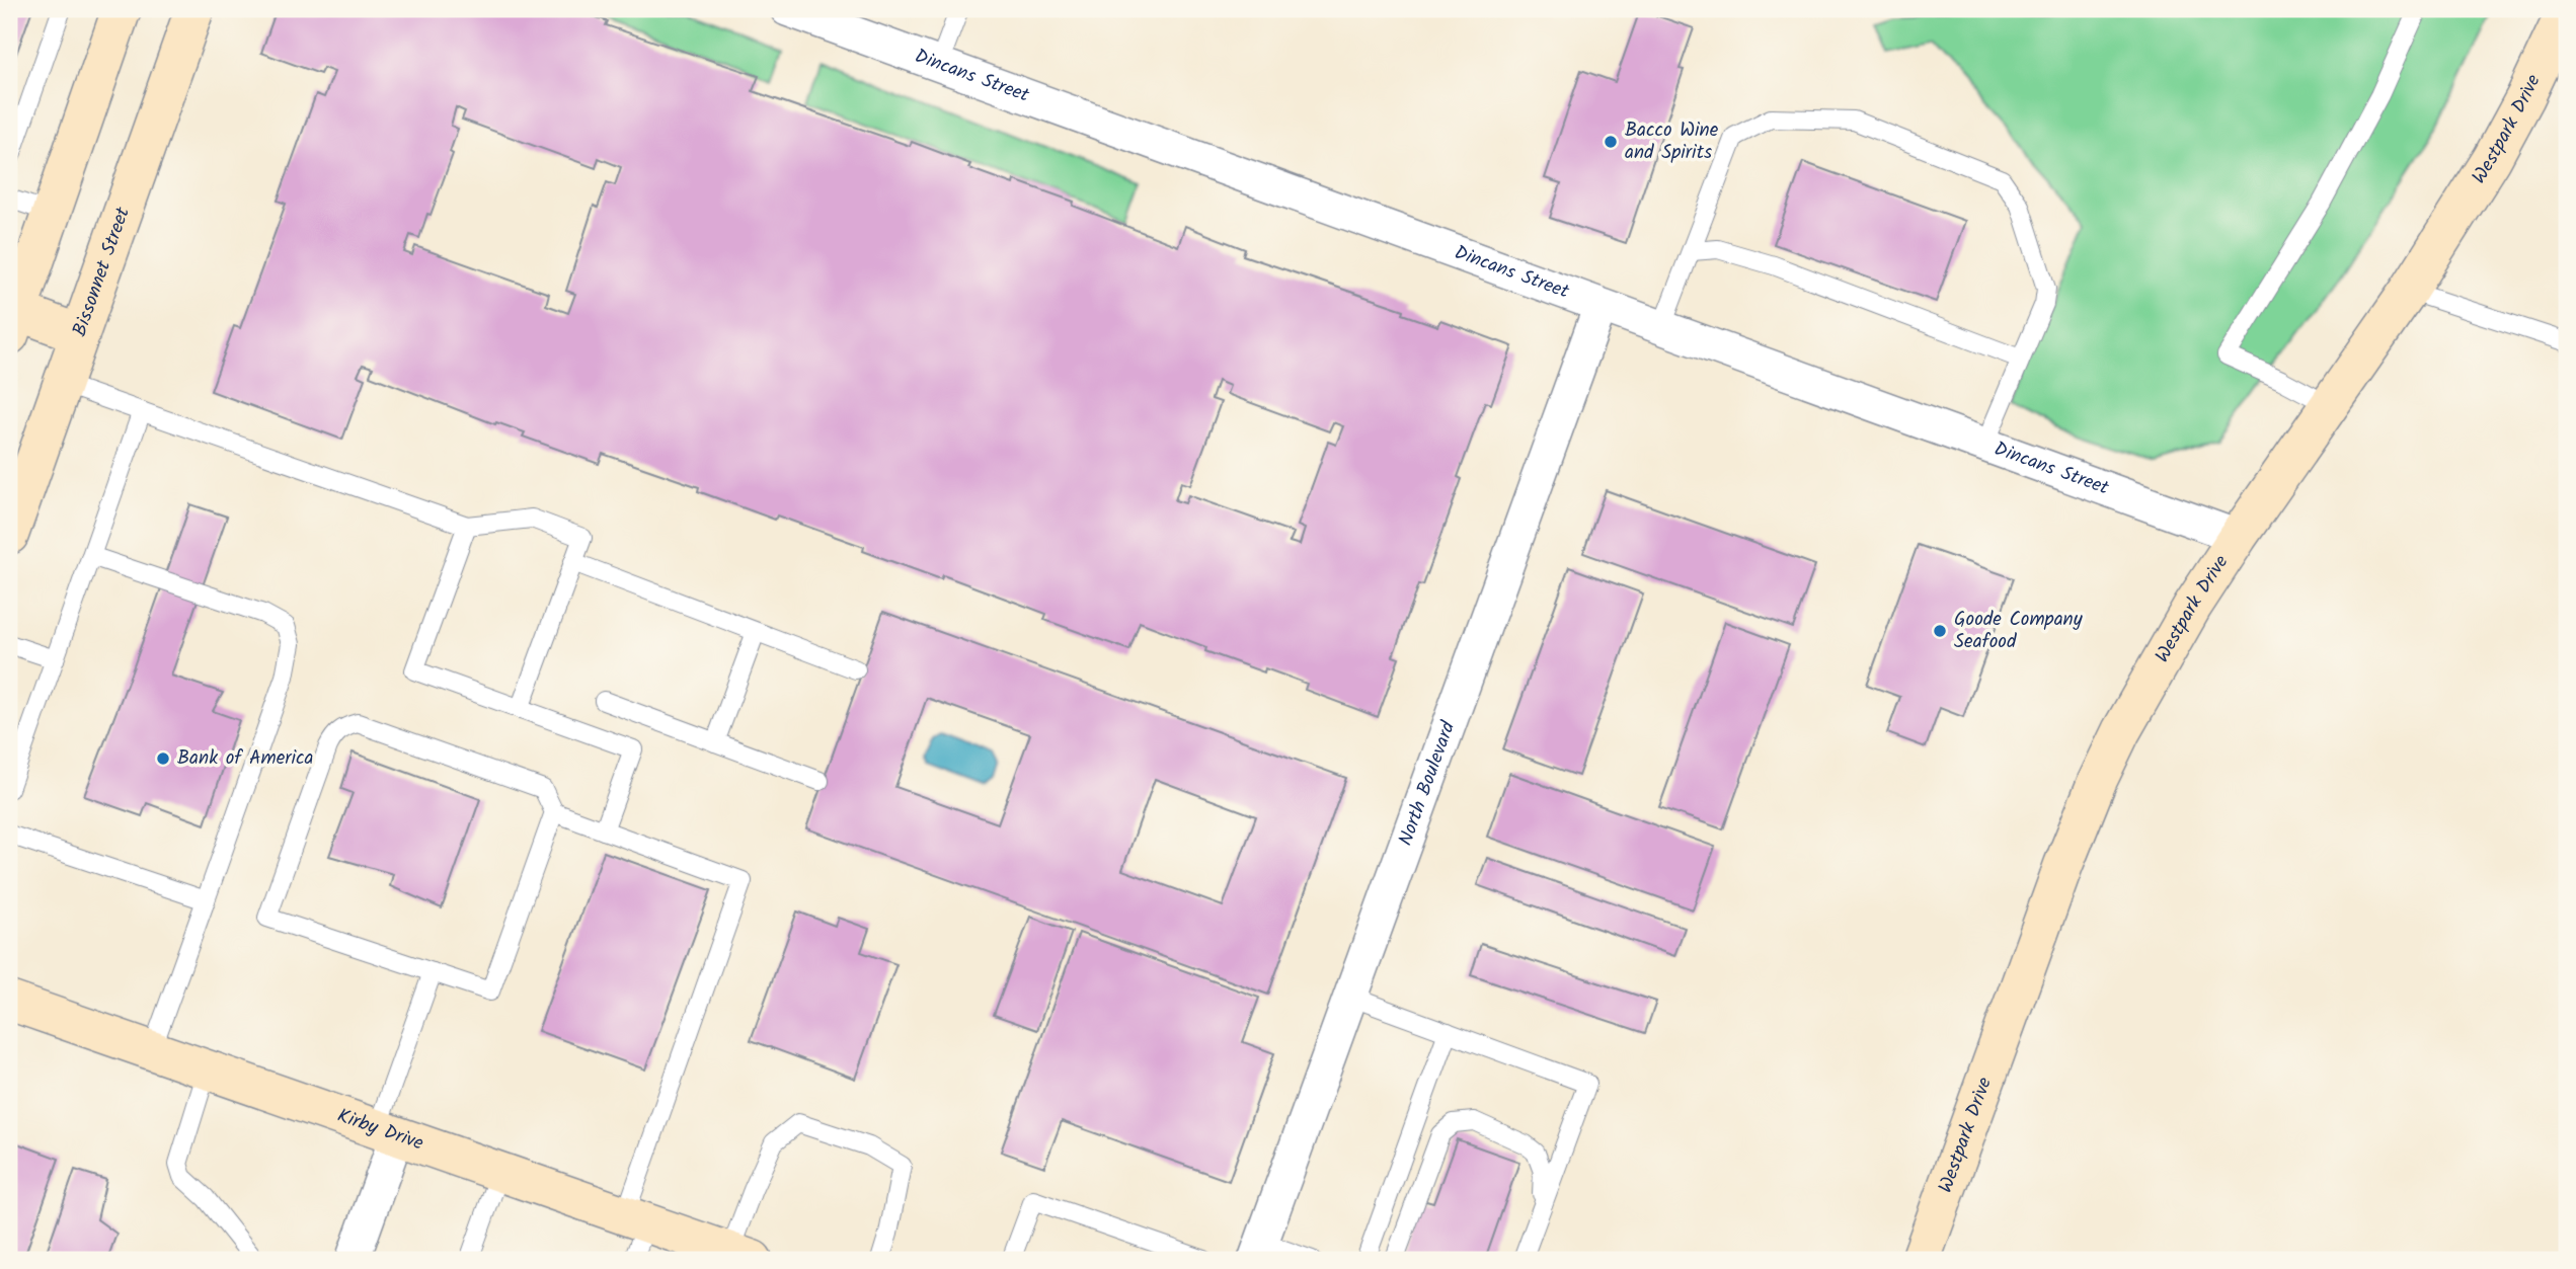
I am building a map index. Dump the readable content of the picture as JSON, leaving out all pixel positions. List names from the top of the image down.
{
  "streets": {
    "main road": ["Westpark Drive", "Bissonnet Street", "Kirby Drive"],
    "street": ["Dincans Street", "North Boulevard"]
  },
  "crossings": [
    ["Dincans Street", "Westpark Drive"],
    ["Dincans Street", "North Boulevard"]
  ],
  "places": ["Bacco Wine and Spirits", "Goode Company Seafood", "Bank of America"]
}
